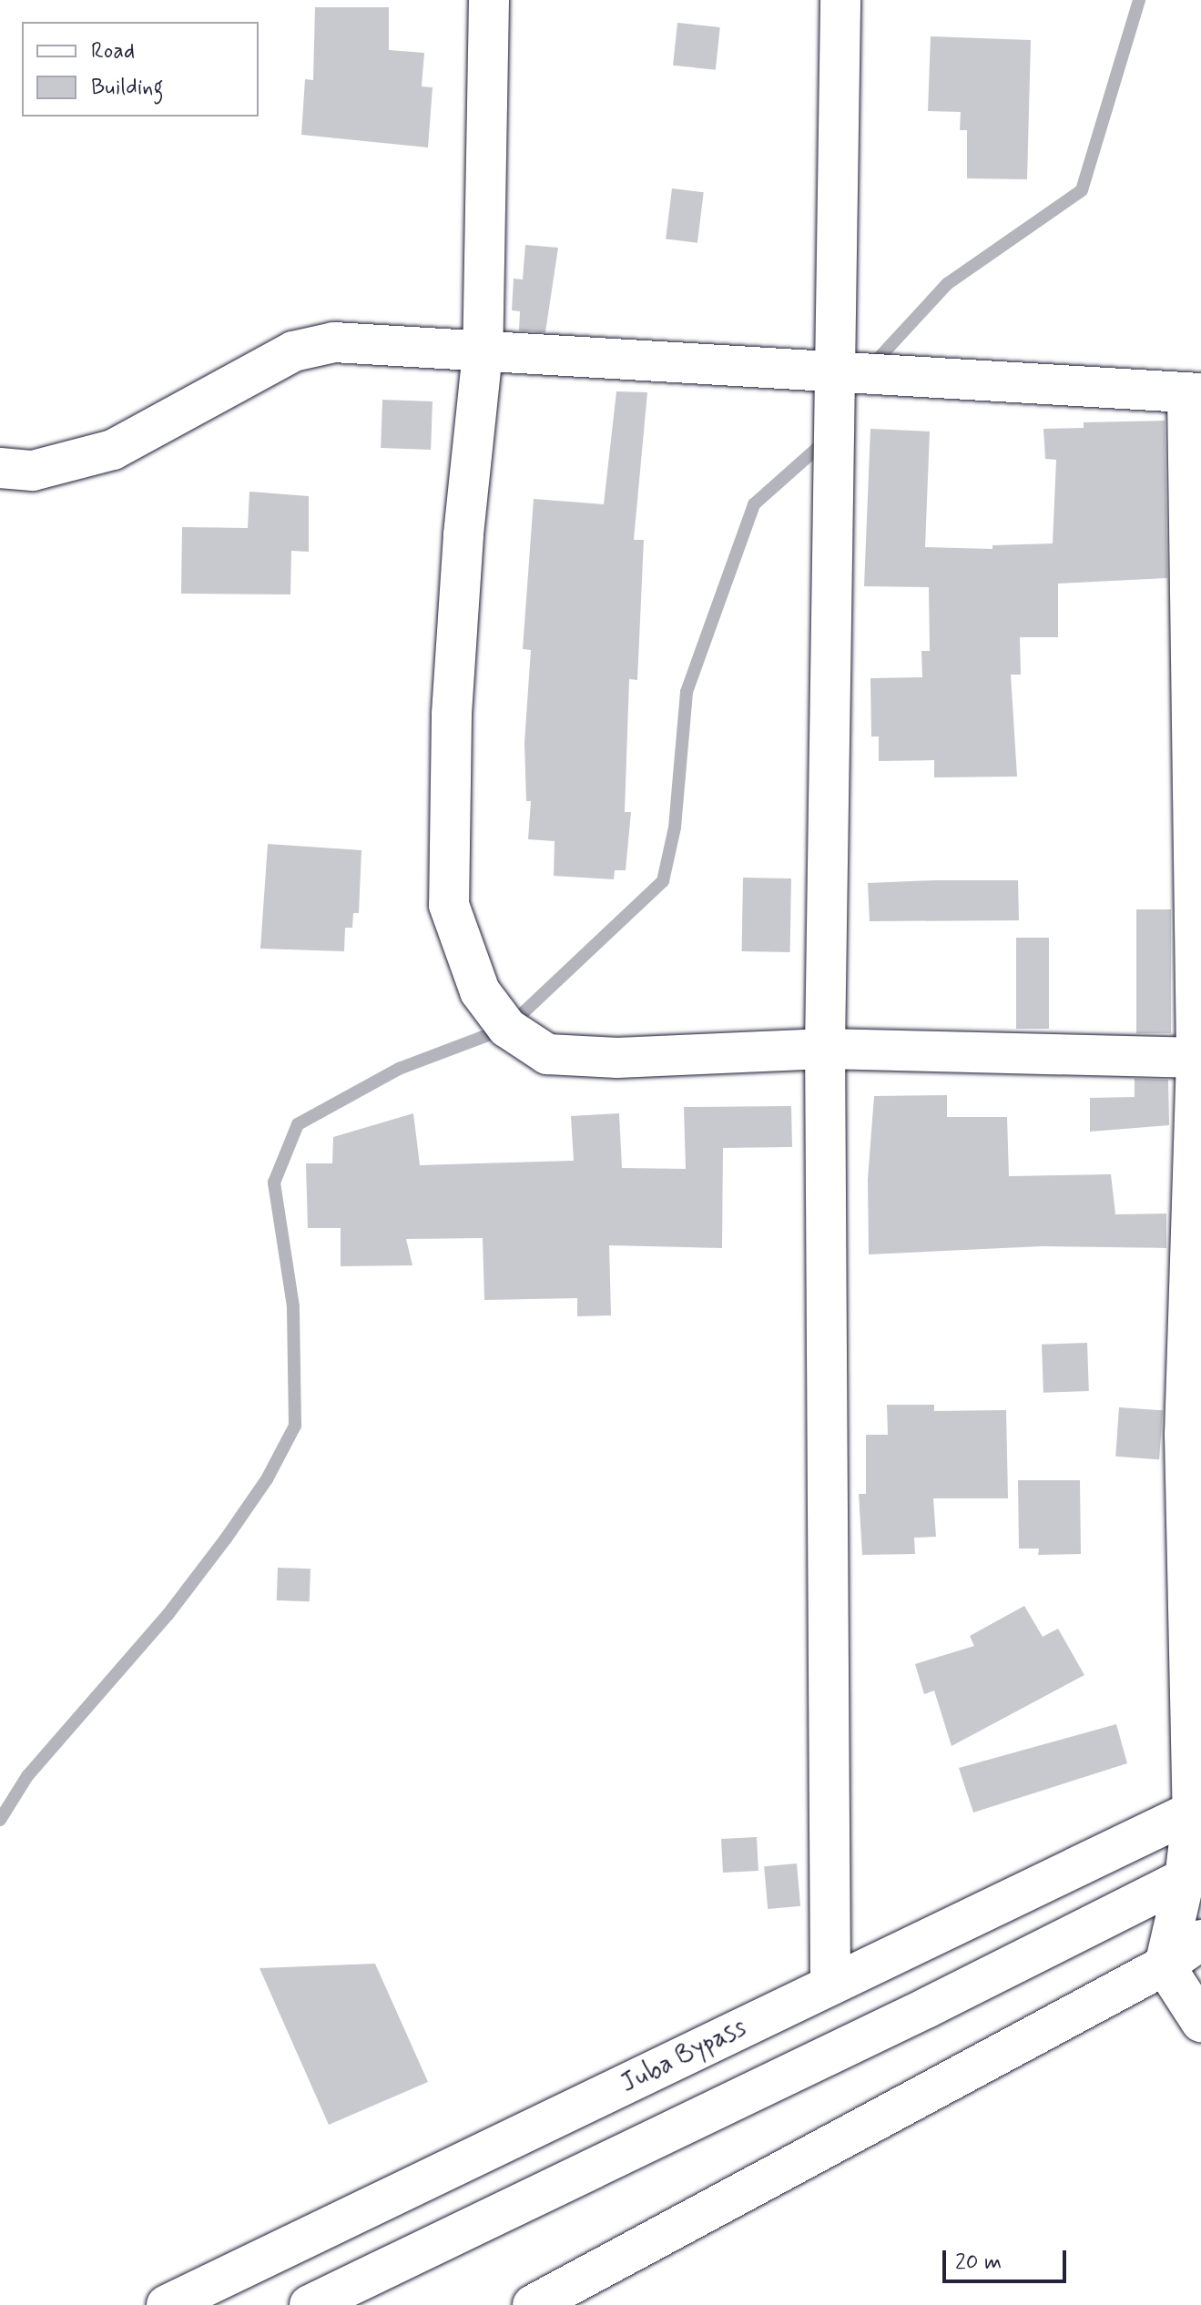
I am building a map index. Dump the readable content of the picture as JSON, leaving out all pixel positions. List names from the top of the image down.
{
  "streets": {
    "street": ["Juba Bypass"]
  },
  "legend": ["Road", "Building"],
  "scale_bar": "20 m"
}
